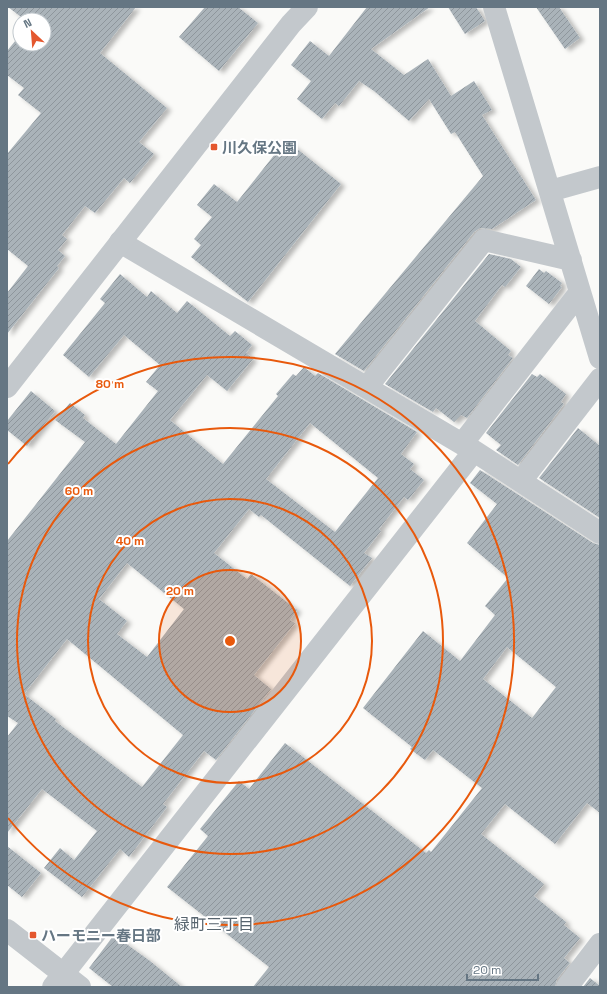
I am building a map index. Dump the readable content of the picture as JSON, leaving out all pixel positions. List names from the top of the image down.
{
  "districts": ["緑町三丁目"],
  "places": {
    "transit": ["川久保公園", "ハーモニー春日部"]
  },
  "scale_bar": "20 m",
  "north": "top left",
  "rings": [
    "80 m",
    "60 m",
    "40 m",
    "20 m"
  ]
}
